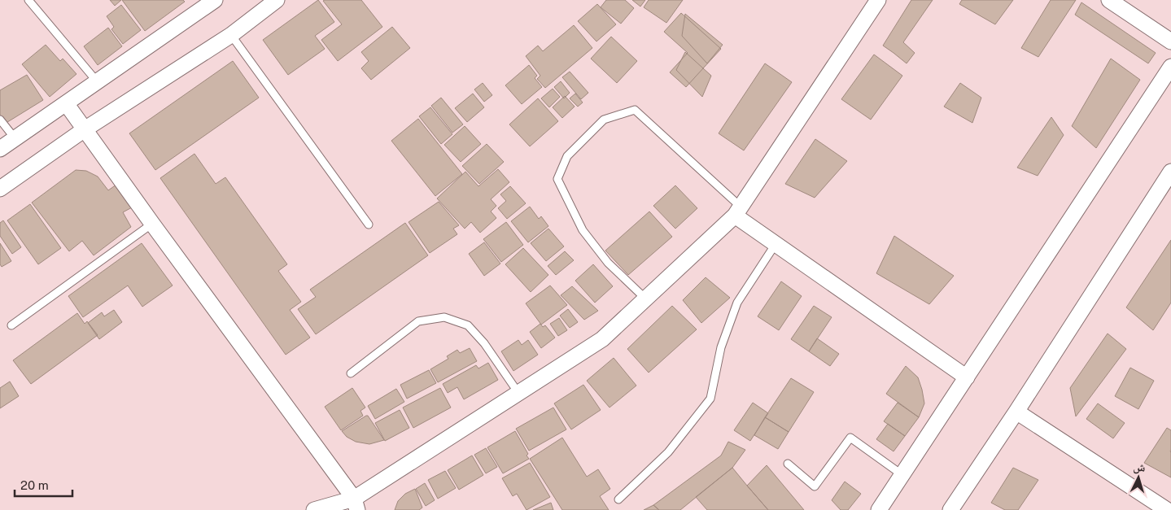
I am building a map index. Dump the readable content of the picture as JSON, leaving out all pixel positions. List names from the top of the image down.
{
  "scale_bar": "20 m",
  "north": "top"
}
